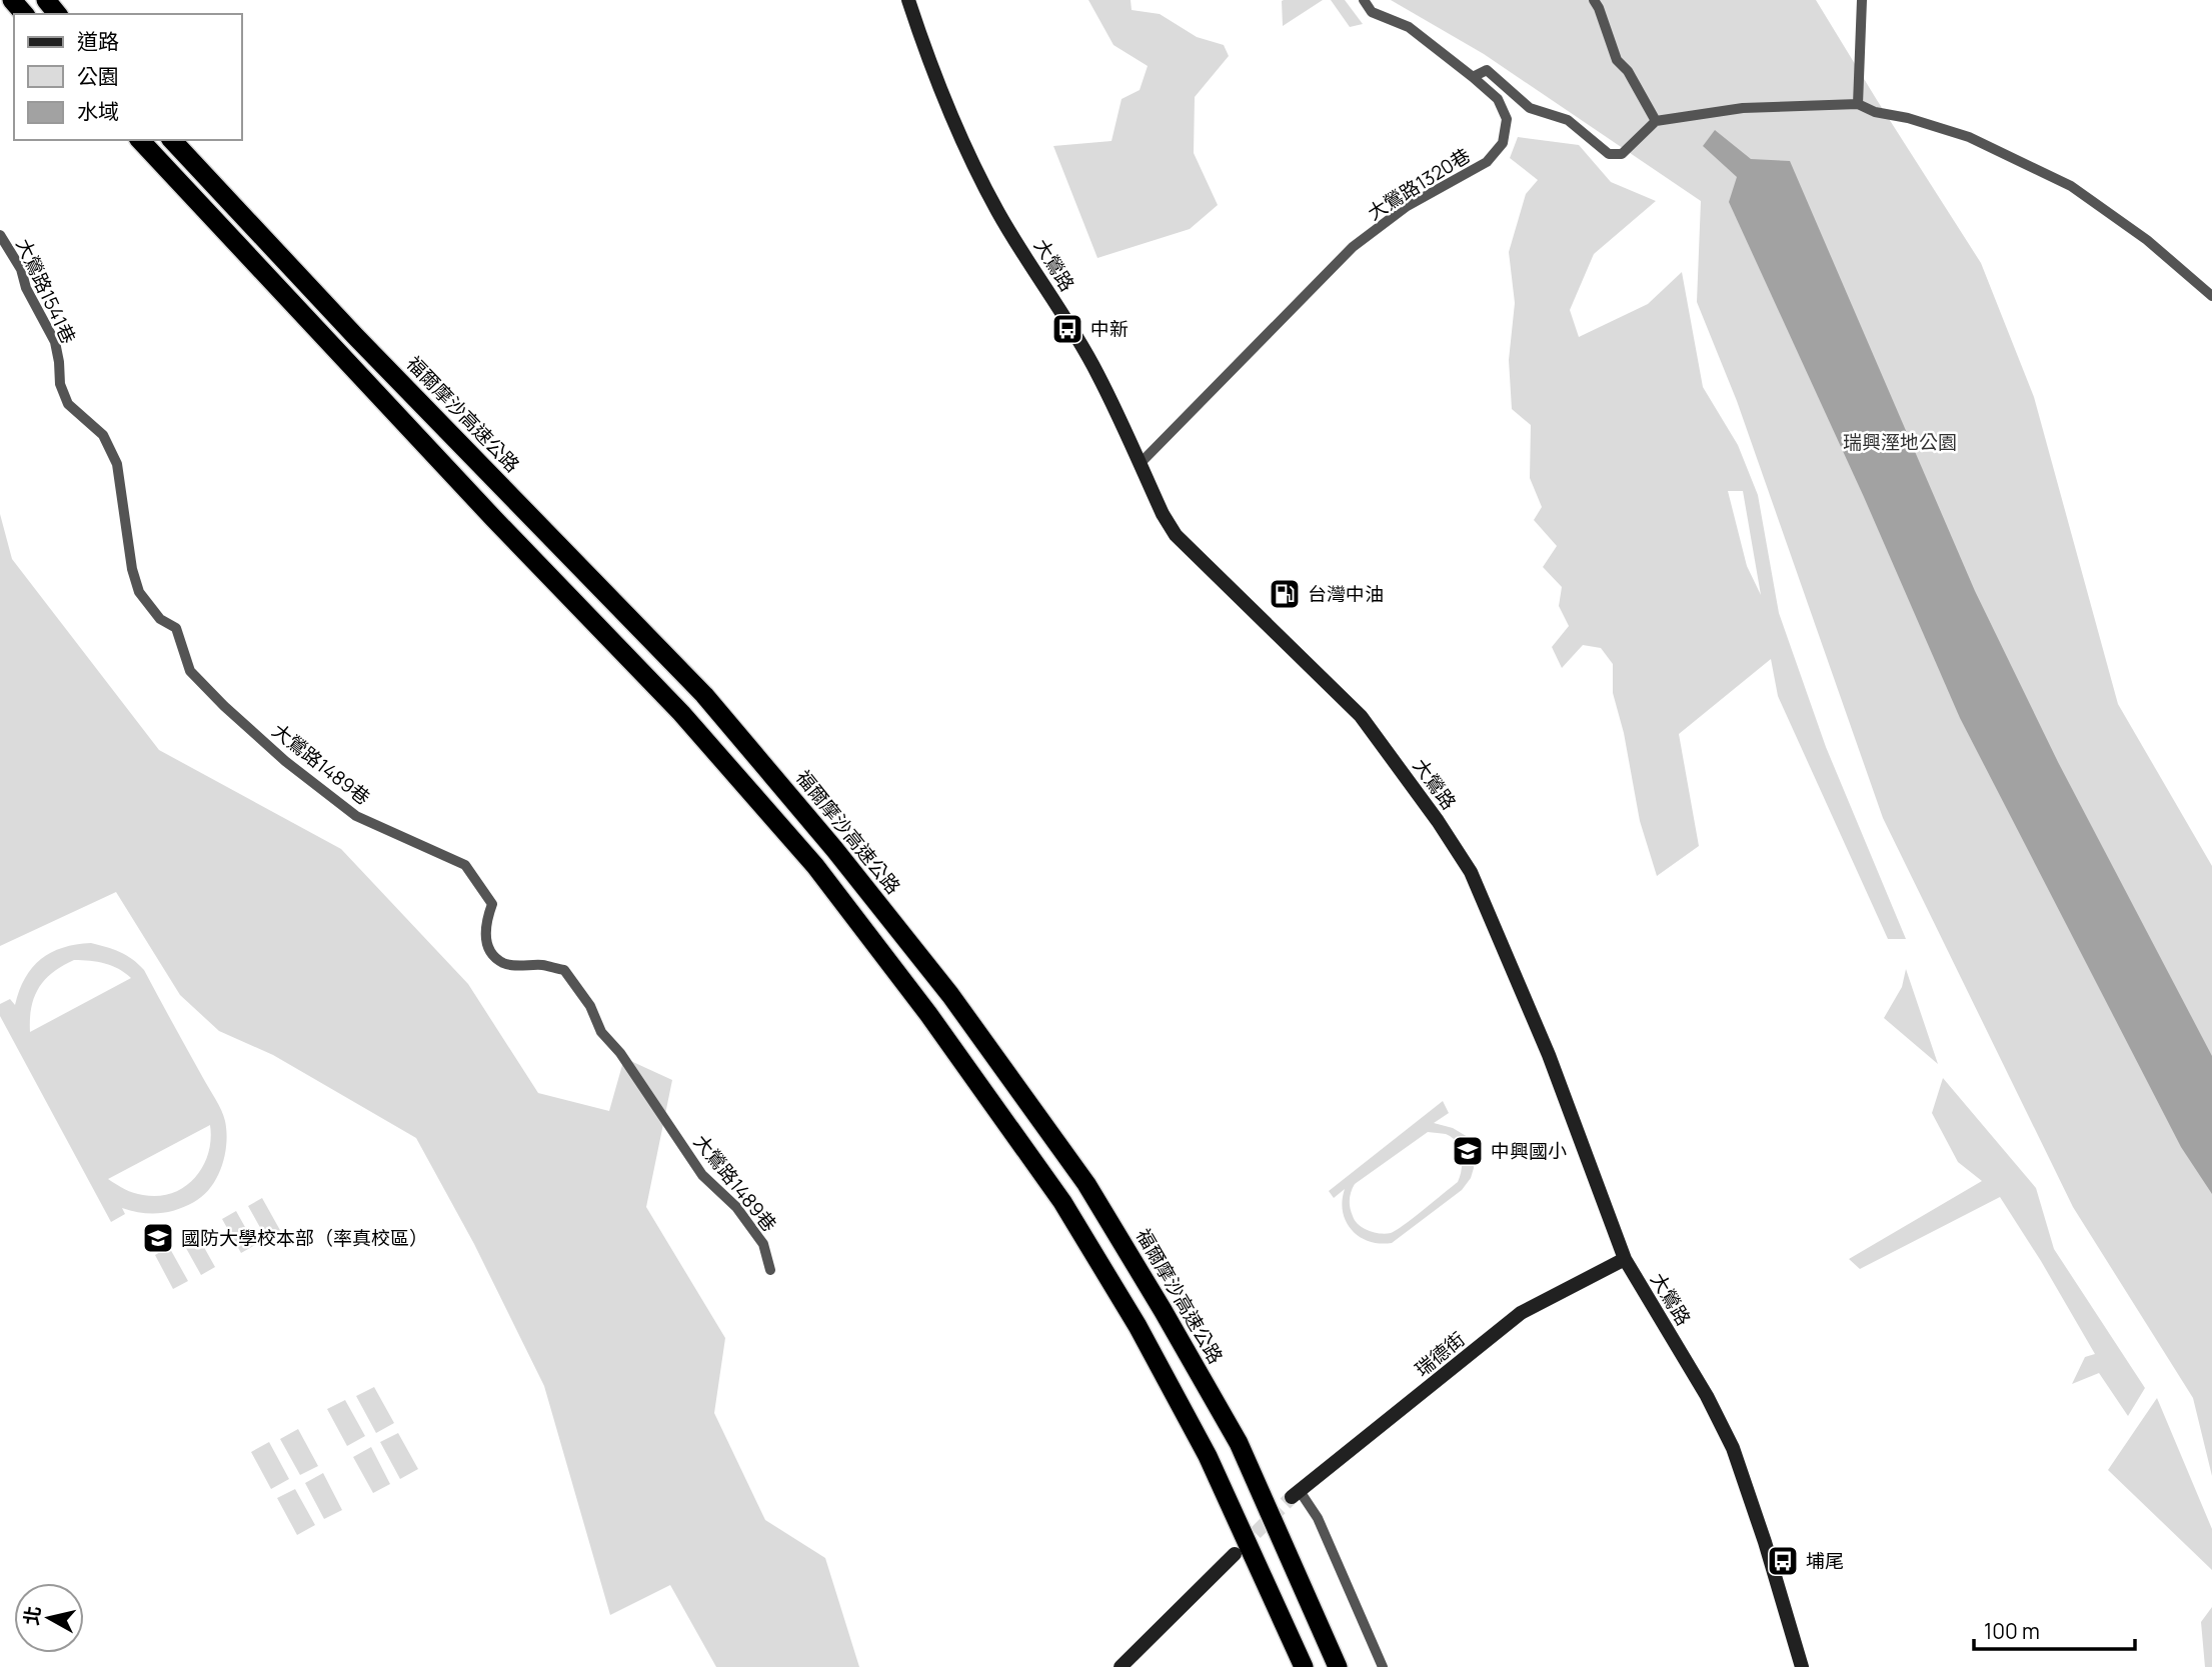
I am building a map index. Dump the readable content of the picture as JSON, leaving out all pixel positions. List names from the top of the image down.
{
  "streets": {
    "highway": ["福爾摩沙高速公路"],
    "street": [
      "大鶯路1320巷",
      "大鶯路",
      "大鶯路1541巷",
      "大鶯路1489巷",
      "瑞德街"
    ]
  },
  "crossings": [
    ["大鶯路1320巷", "大鶯路"],
    ["大鶯路", "瑞德街"],
    ["大鶯路1541巷", "大鶯路1489巷"]
  ],
  "parks": ["瑞興溼地公園"],
  "places": {
    "bus stop": ["中新", "埔尾"],
    "fuel station": ["台灣中油"],
    "school or university": ["中興國小", "國防大學校本部（率真校區）"]
  },
  "legend": ["道路", "公園", "水域"],
  "scale_bar": "100 m",
  "north": "left"
}
